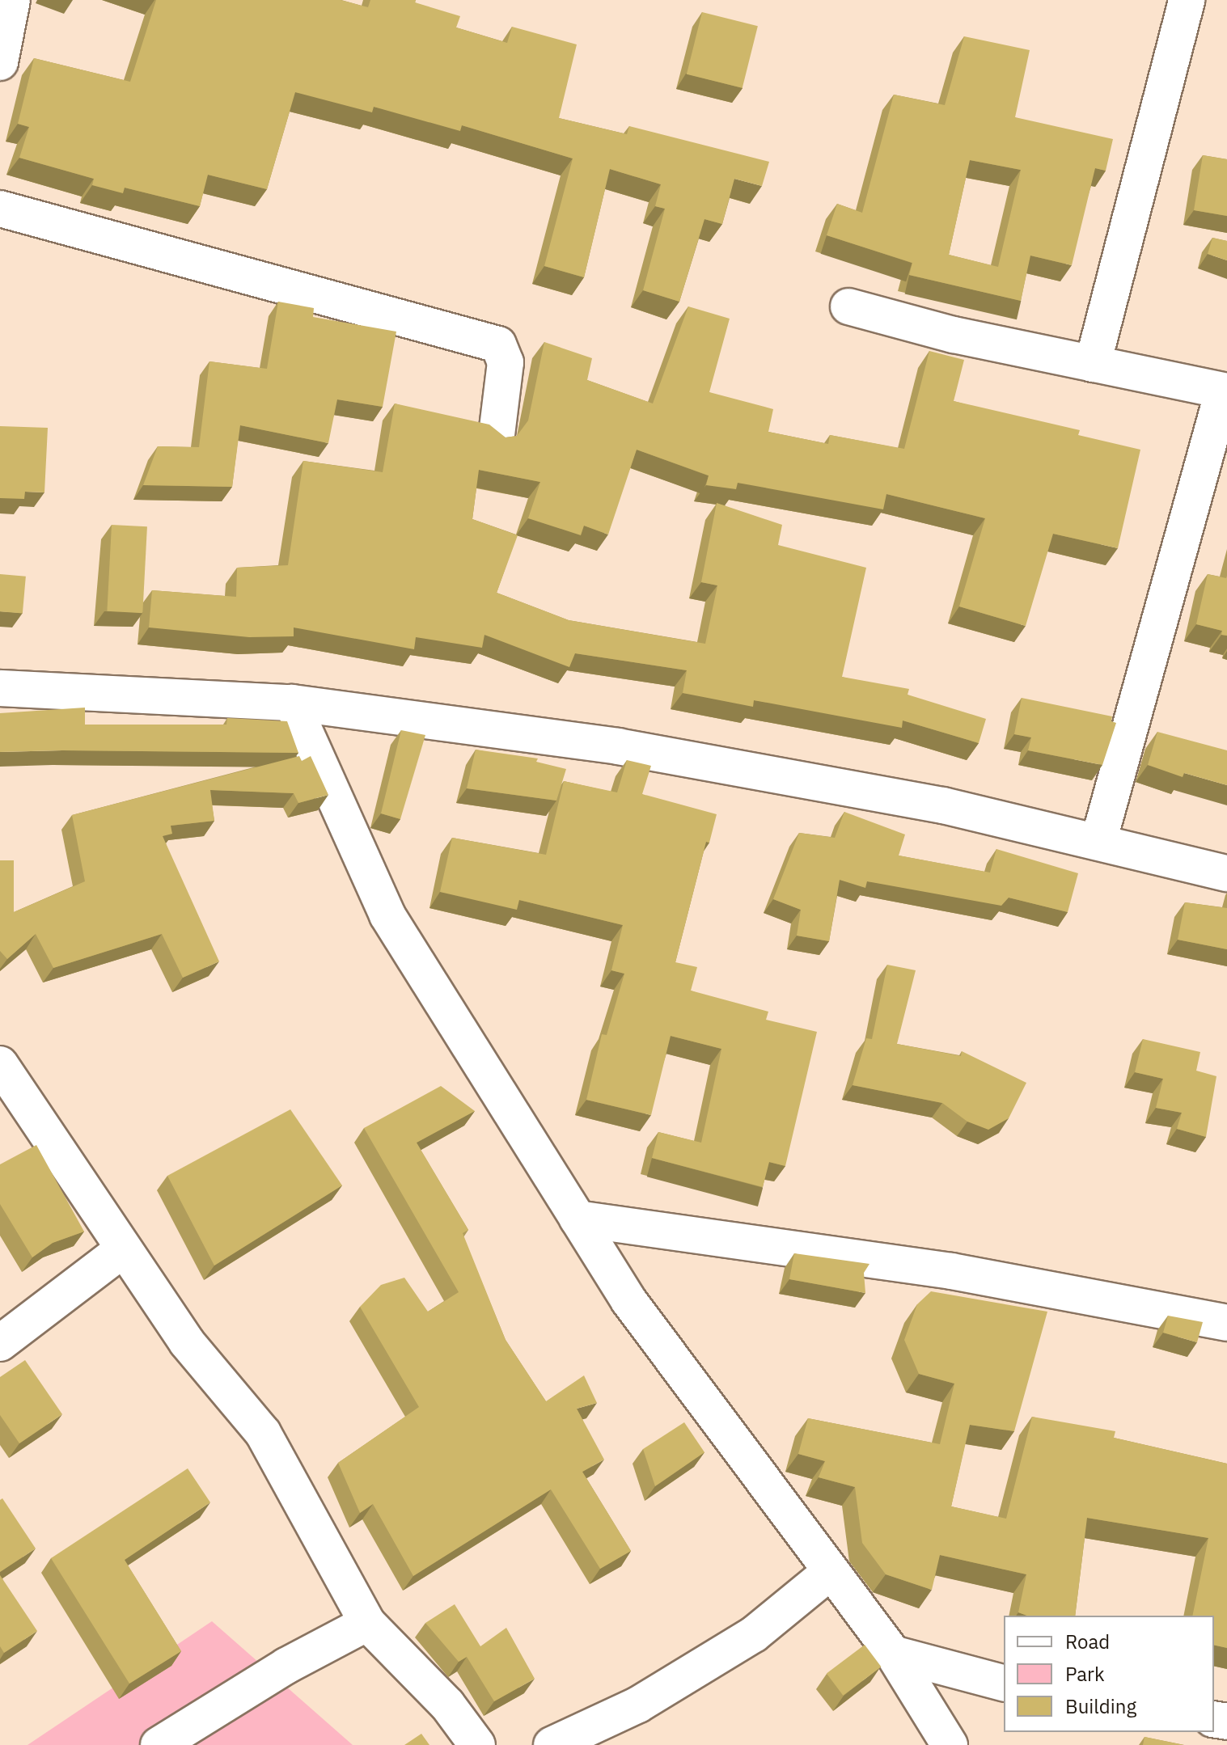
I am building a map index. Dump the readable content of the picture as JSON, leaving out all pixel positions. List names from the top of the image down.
{
  "legend": ["Road", "Park", "Building"]
}
